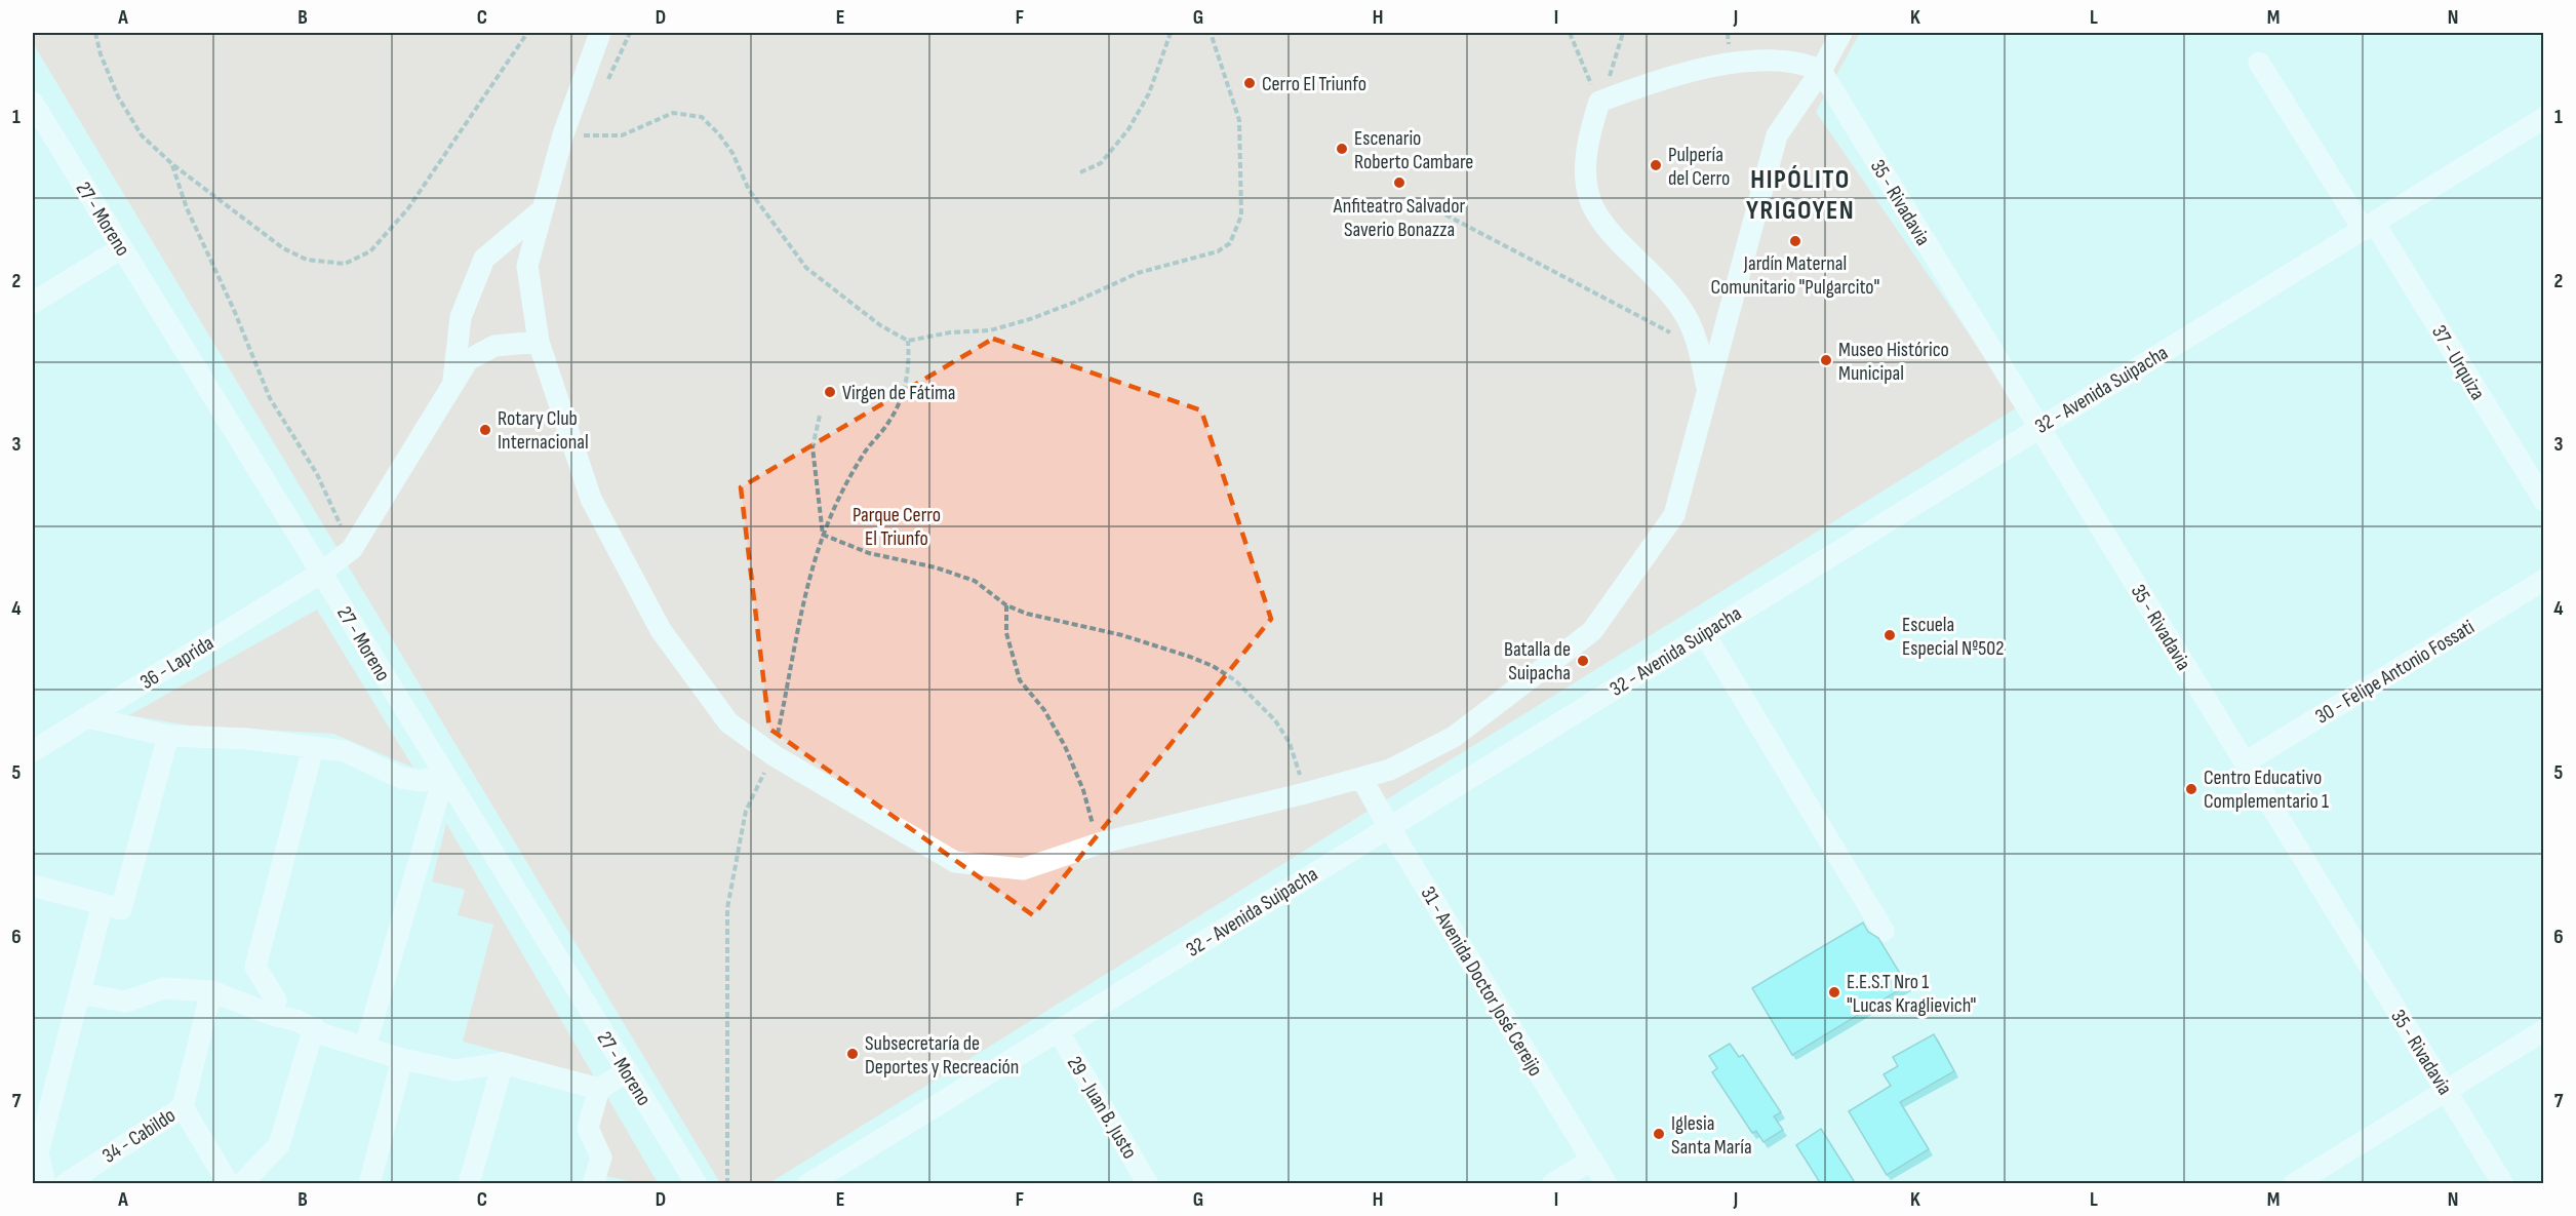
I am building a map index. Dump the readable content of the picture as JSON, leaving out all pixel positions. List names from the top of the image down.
{
  "streets": {
    "street": [
      "35 - Rivadavia",
      "27 - Moreno",
      "37 - Urquiza",
      "32 - Avenida Suipacha",
      "36 - Laprida",
      "30 - Felipe Antonio Fossati",
      "31 - Avenida Doctor José Cereijo",
      "29 - Juan B. Justo",
      "34 - Cabildo"
    ]
  },
  "crossings": [
    ["35 - Rivadavia", "32 - Avenida Suipacha"],
    ["35 - Rivadavia", "30 - Felipe Antonio Fossati"],
    ["27 - Moreno", "36 - Laprida"],
    ["37 - Urquiza", "32 - Avenida Suipacha"],
    ["32 - Avenida Suipacha", "31 - Avenida Doctor José Cereijo"],
    ["32 - Avenida Suipacha", "29 - Juan B. Justo"]
  ],
  "districts": ["HIPÓLITO YRIGOYEN"],
  "parks": ["Parque Cerro El Triunfo"],
  "places": [
    "Cerro El Triunfo",
    "Escenario Roberto Cambare",
    "Pulpería del Cerro",
    "Anfiteatro Salvador Saverio Bonazza",
    "Jardín Maternal Comunitario \"Pulgarcito\"",
    "Museo Histórico Municipal",
    "Virgen de Fátima",
    "Rotary Club Internacional",
    "Escuela Especial Nº502",
    "Batalla de Suipacha",
    "Centro Educativo Complementario 1",
    "E.E.S.T Nro 1 \"Lucas Kraglievich\"",
    "Subsecretaría de Deportes y Recreación",
    "Iglesia Santa María"
  ],
  "grid": {
    "columns": [
      "A",
      "B",
      "C",
      "D",
      "E",
      "F",
      "G",
      "H",
      "I",
      "J",
      "K",
      "L",
      "M",
      "N"
    ],
    "rows": [
      "1",
      "2",
      "3",
      "4",
      "5",
      "6",
      "7"
    ]
  }
}
